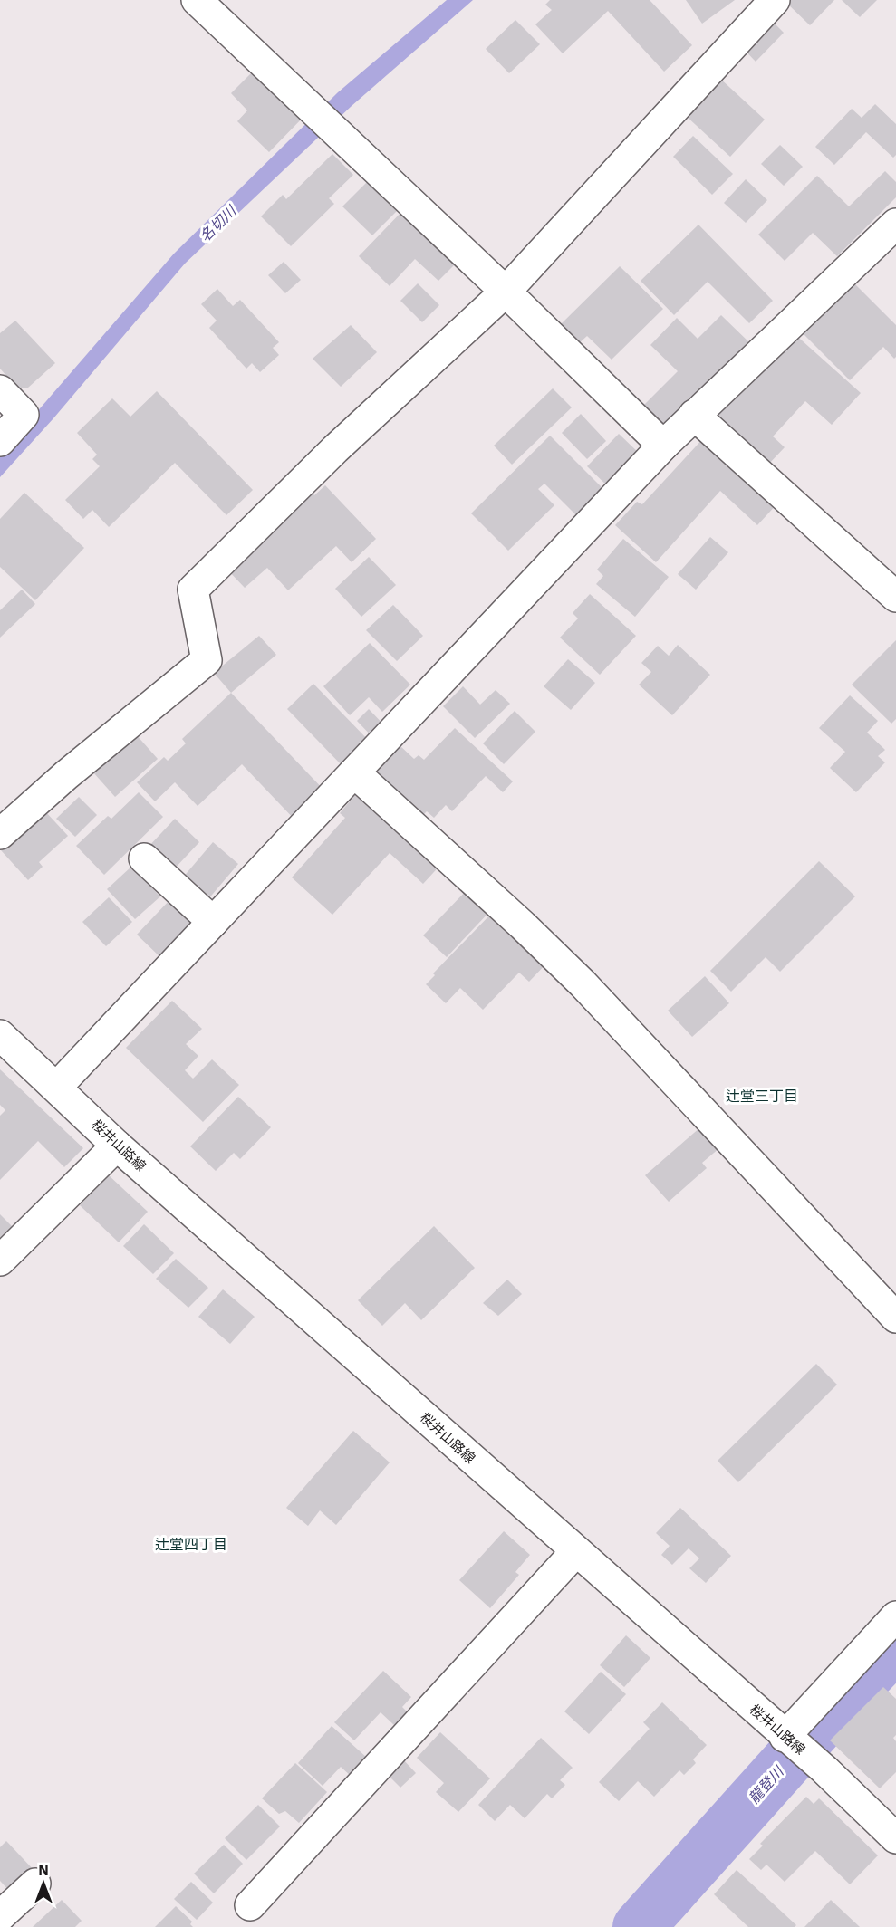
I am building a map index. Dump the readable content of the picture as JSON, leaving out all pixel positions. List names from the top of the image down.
{
  "streets": {
    "street": ["桜井山路線"]
  },
  "districts": ["辻堂三丁目", "辻堂四丁目"],
  "water": ["名切川", "龍登川"],
  "north": "top"
}
